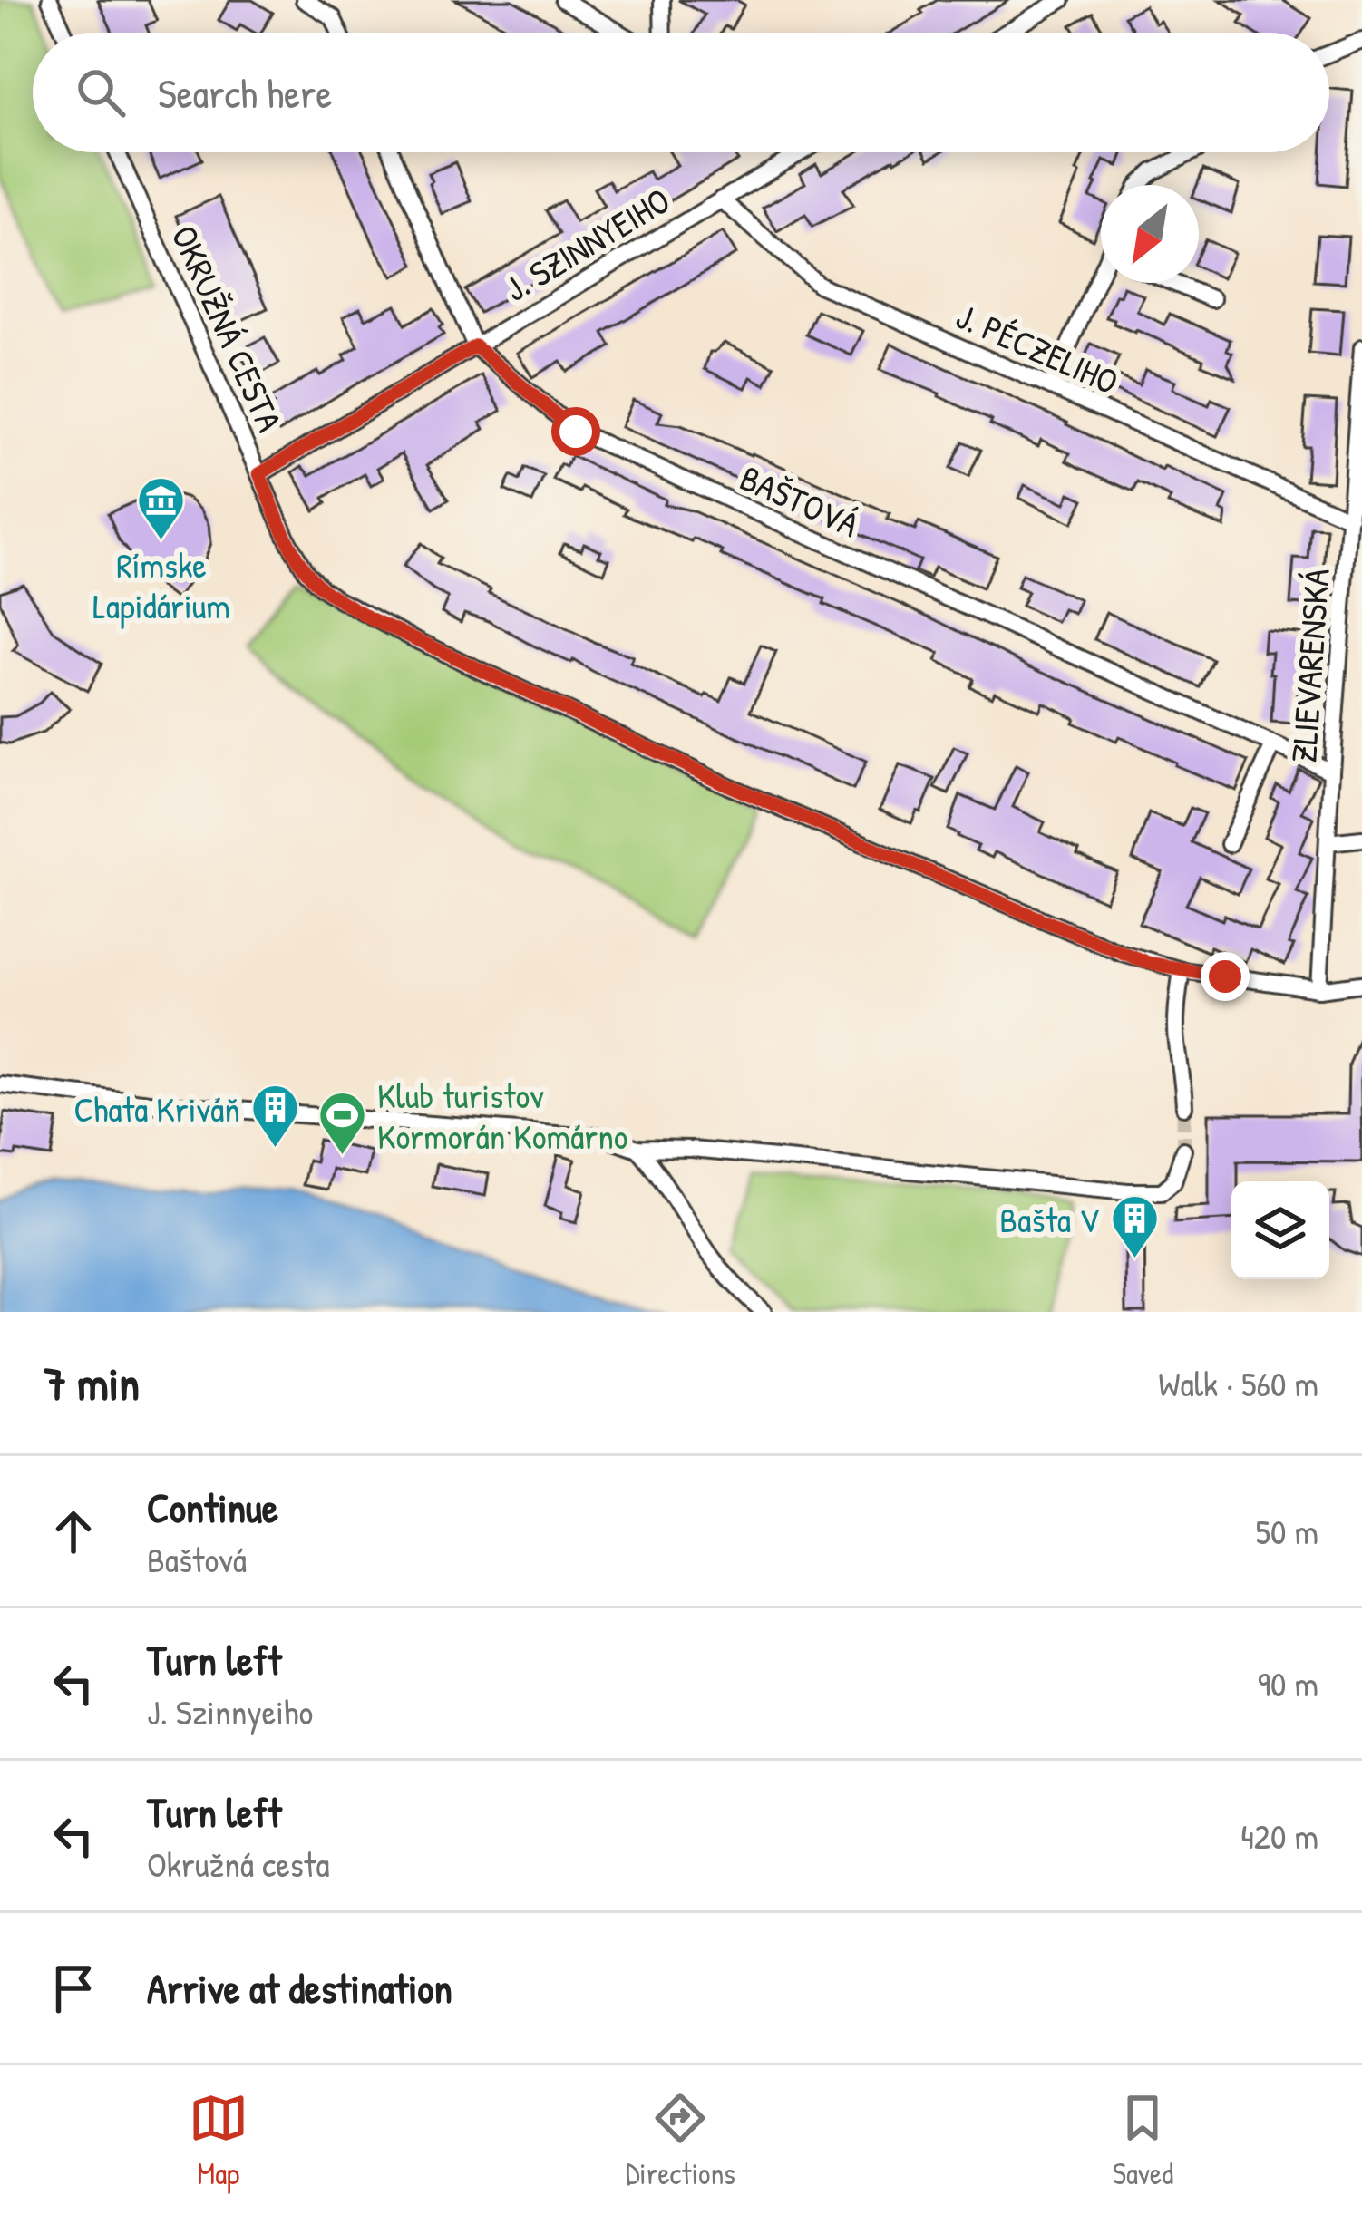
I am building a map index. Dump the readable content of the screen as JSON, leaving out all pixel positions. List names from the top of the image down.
{
  "streets": {
    "street": [
      "J. SZINNYEIHO",
      "OKRUŽNÁ CESTA",
      "J. PÉCZELIHO",
      "BAŠTOVÁ",
      "ZLIEVARENSKÁ"
    ]
  },
  "crossings": [
    ["J. SZINNYEIHO", "OKRUŽNÁ CESTA"],
    ["J. SZINNYEIHO", "J. PÉCZELIHO"],
    ["J. SZINNYEIHO", "BAŠTOVÁ"],
    ["OKRUŽNÁ CESTA", "ZLIEVARENSKÁ"],
    ["J. PÉCZELIHO", "ZLIEVARENSKÁ"],
    ["BAŠTOVÁ", "ZLIEVARENSKÁ"]
  ],
  "places": {
    "museum": ["Rímske Lapidárium"],
    "building": ["Chata Kriváň", "Bašta V"],
    "sports": ["Klub turistov Kormorán Komárno"]
  },
  "north": "bottom left",
  "page": {
    "search": "Search here",
    "heading": ["7 min", "Walk · 560 m"],
    "list": [
      ["Continue", "Baštová", "50 m"],
      ["Turn left", "J. Szinnyeiho", "90 m"],
      ["Turn left", "Okružná cesta", "420 m"],
      "Arrive at destination"
    ],
    "nav": ["Map", "Directions", "Saved"]
  }
}
